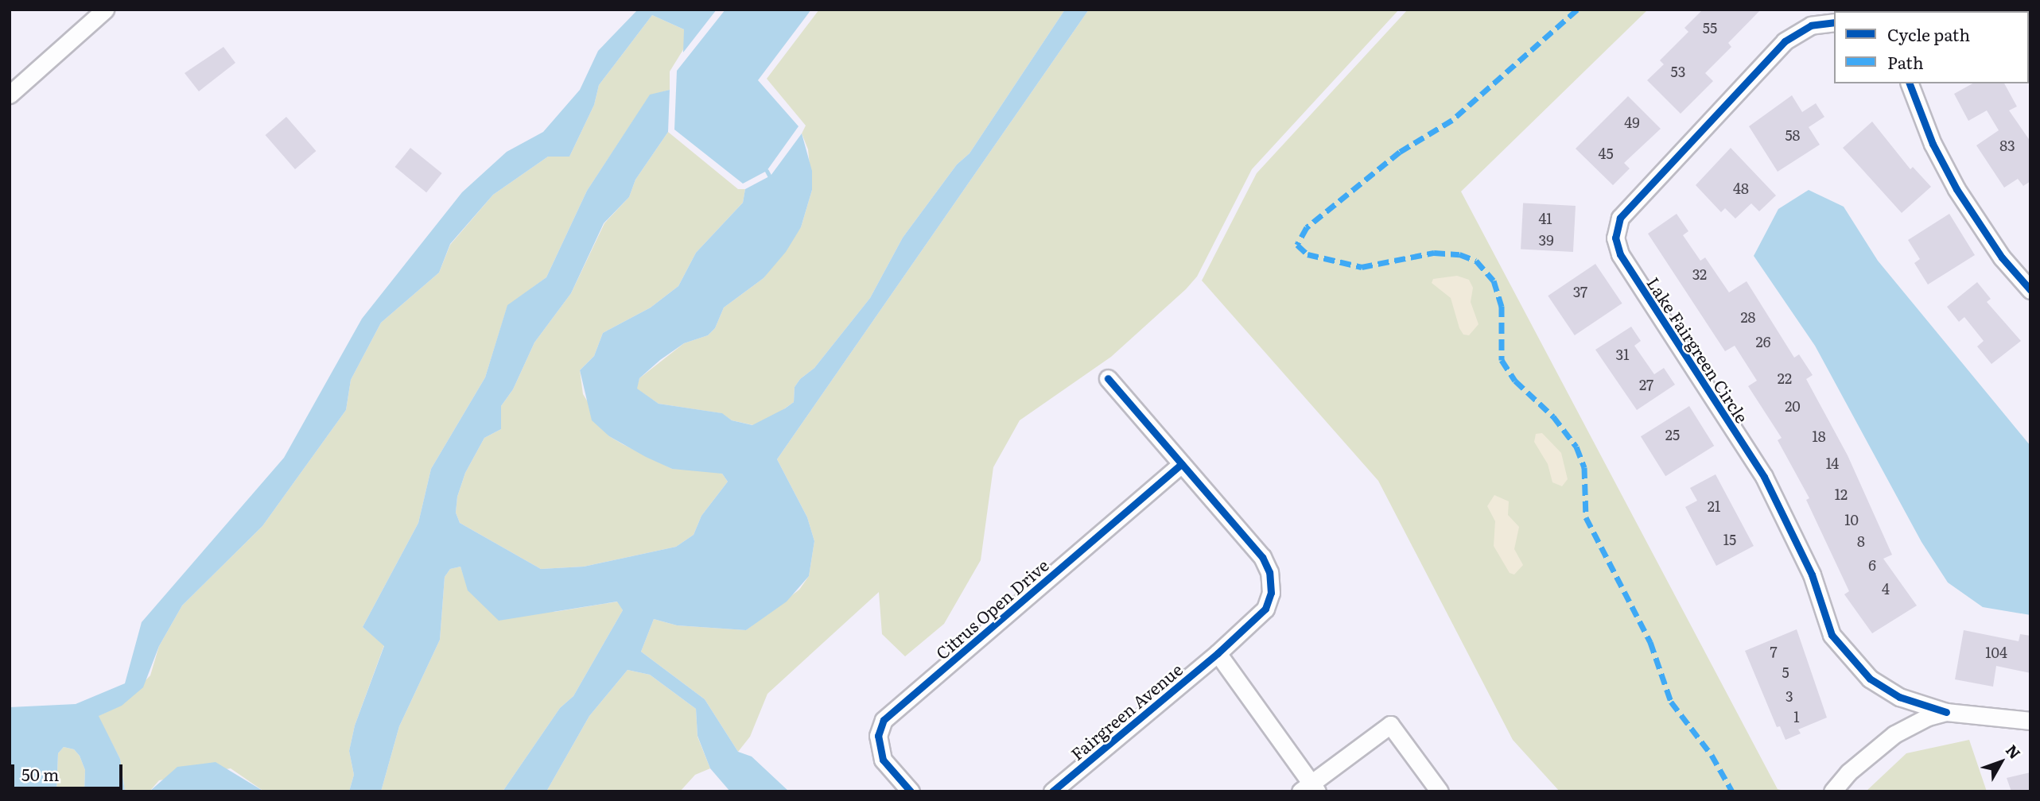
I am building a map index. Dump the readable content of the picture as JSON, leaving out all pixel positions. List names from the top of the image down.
{
  "streets": {
    "street": ["Lake Fairgreen Circle", "Citrus Open Drive", "Fairgreen Avenue"]
  },
  "house_numbers": [
    "55",
    "53",
    "49",
    "58",
    "83",
    "45",
    "48",
    "41",
    "39",
    "32",
    "37",
    "28",
    "26",
    "31",
    "22",
    "27",
    "20",
    "25",
    "18",
    "14",
    "12",
    "21",
    "10",
    "15",
    "8",
    "6",
    "4",
    "7",
    "104",
    "5",
    "3",
    "1"
  ],
  "legend": ["Cycle path", "Path"],
  "scale_bar": "50 m",
  "north": "top right"
}
